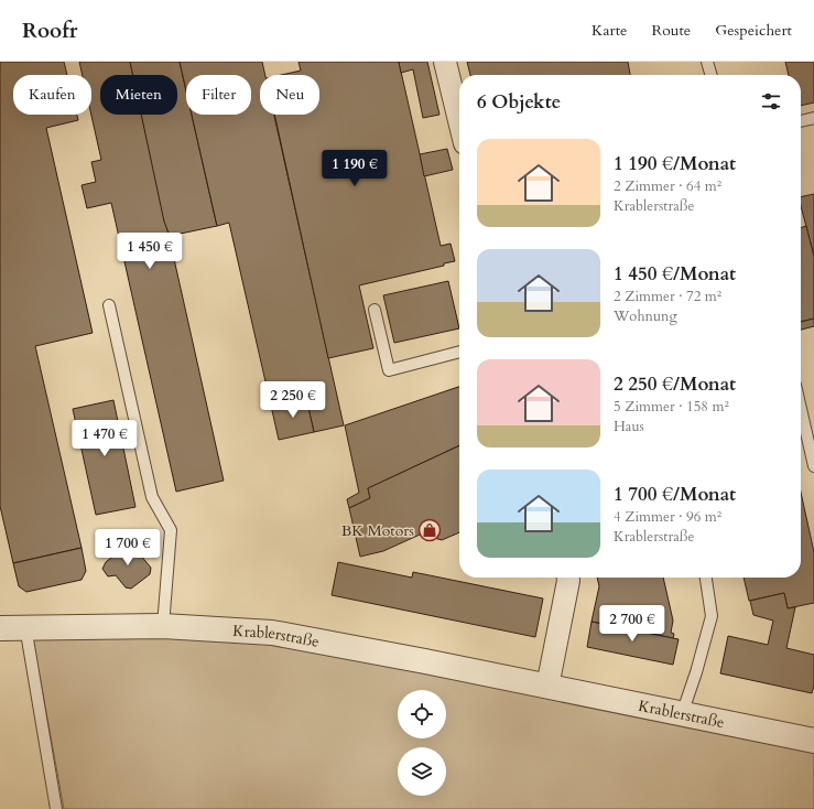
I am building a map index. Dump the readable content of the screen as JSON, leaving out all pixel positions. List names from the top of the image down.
{
  "streets": {
    "street": ["Krablerstraße"]
  },
  "places": {
    "shop": ["BK Motors"]
  },
  "page": {
    "header": "Roofr",
    "nav": ["Karte", "Route", "Gespeichert"],
    "chip": [
      "Kaufen",
      "Mieten",
      "Filter",
      "Neu"
    ],
    "heading": "6 Objekte",
    "list": [
      {
        "name": "1 190 €/Monat",
        "note": "2 Zimmer · 64 m² · Krablerstraße"
      },
      {
        "name": "1 450 €/Monat",
        "note": "2 Zimmer · 72 m² · Wohnung"
      },
      {
        "name": "2 250 €/Monat",
        "note": "5 Zimmer · 158 m² · Haus"
      },
      {
        "name": "1 700 €/Monat",
        "note": "4 Zimmer · 96 m² · Krablerstraße"
      }
    ],
    "price": [
      "1 190 €",
      "1 450 €",
      "2 250 €",
      "1 470 €",
      "1 700 €",
      "2 700 €"
    ]
  }
}
